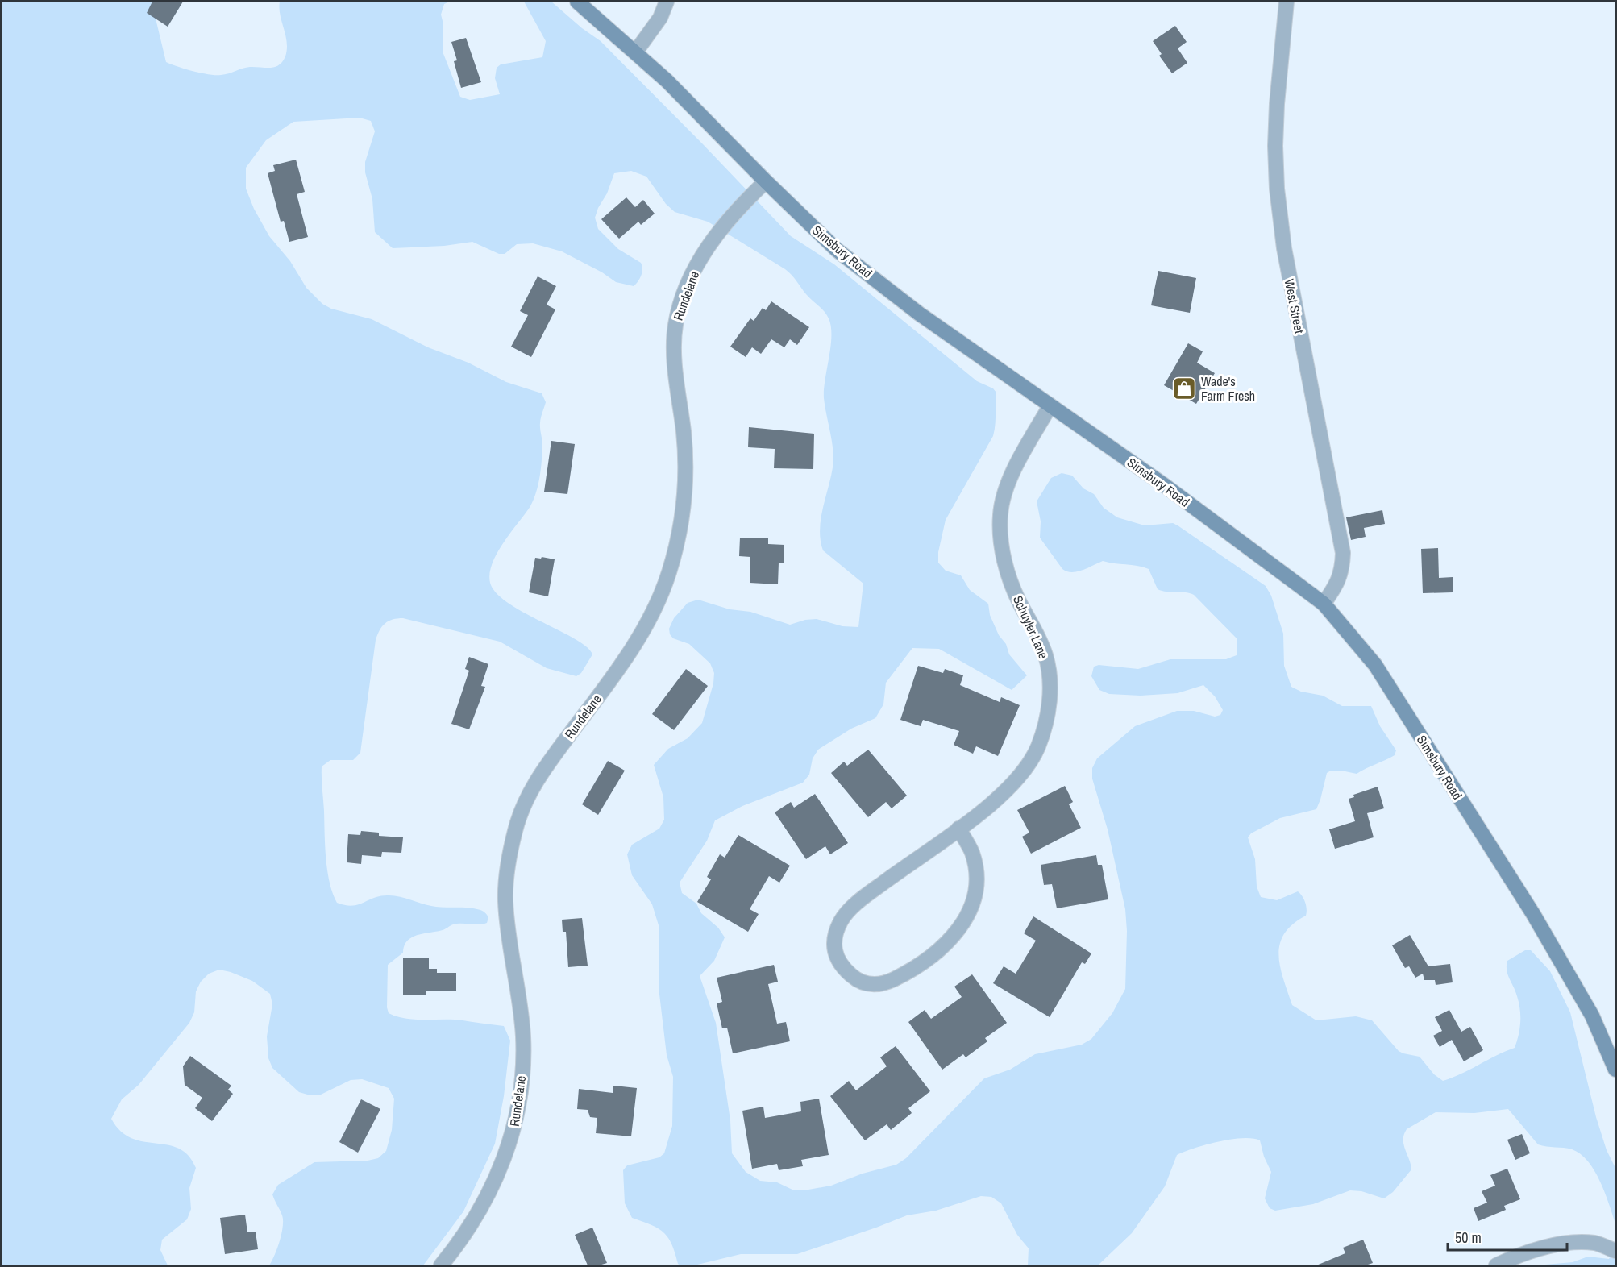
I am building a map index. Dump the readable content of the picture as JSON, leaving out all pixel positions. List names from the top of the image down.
{
  "streets": {
    "main road": ["Simsbury Road"],
    "street": ["Rundelane", "West Street", "Schuyler Lane"]
  },
  "crossings": [
    ["Simsbury Road", "Rundelane"],
    ["Simsbury Road", "West Street"],
    ["Simsbury Road", "Schuyler Lane"]
  ],
  "places": {
    "shop": ["Wade's Farm Fresh"]
  },
  "scale_bar": "50 m"
}
